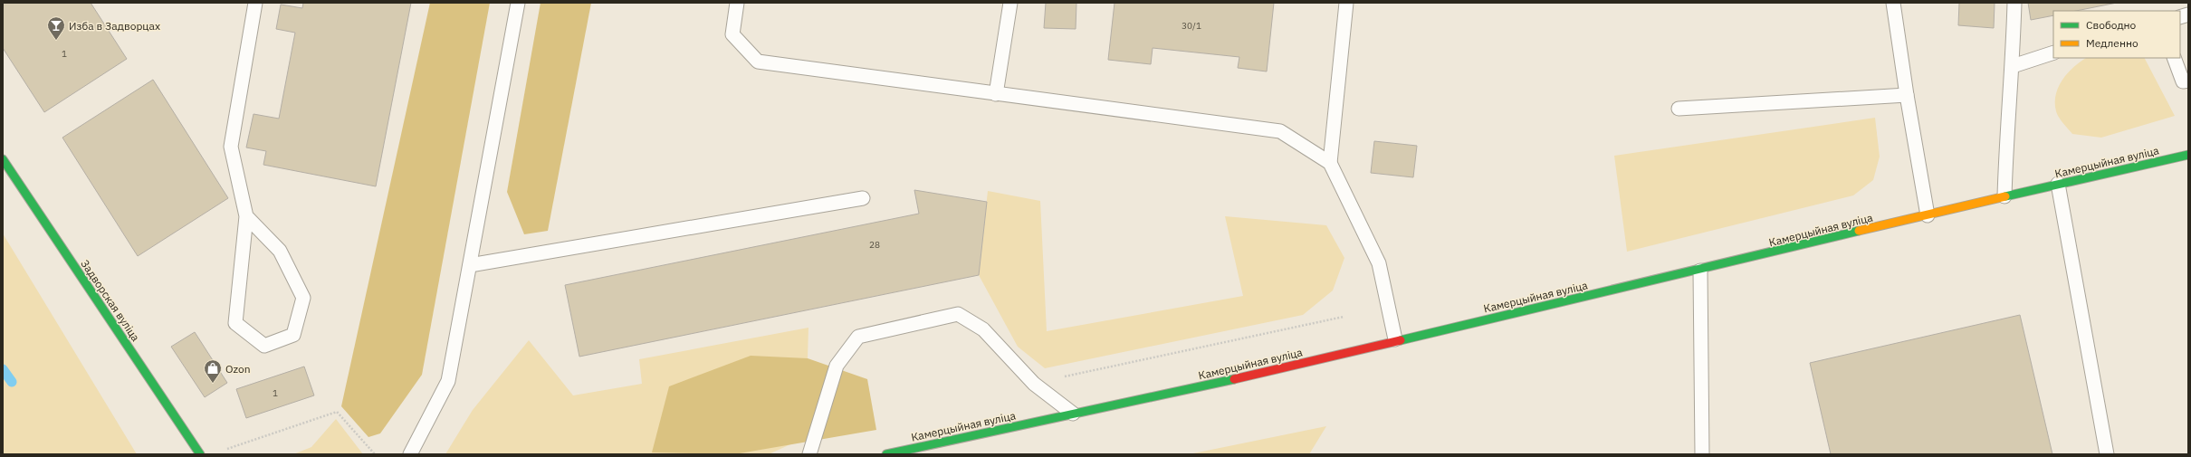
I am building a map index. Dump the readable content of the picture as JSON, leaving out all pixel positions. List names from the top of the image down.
{
  "streets": {
    "main road": ["Камерцыйная вуліца", "Задворская вуліца"]
  },
  "places": {
    "bar": ["Изба в Задворцах"],
    "shop": ["Ozon"]
  },
  "house_numbers": [
    "30/1",
    "1",
    "28",
    "1"
  ],
  "legend": ["Свободно", "Медленно"]
}
